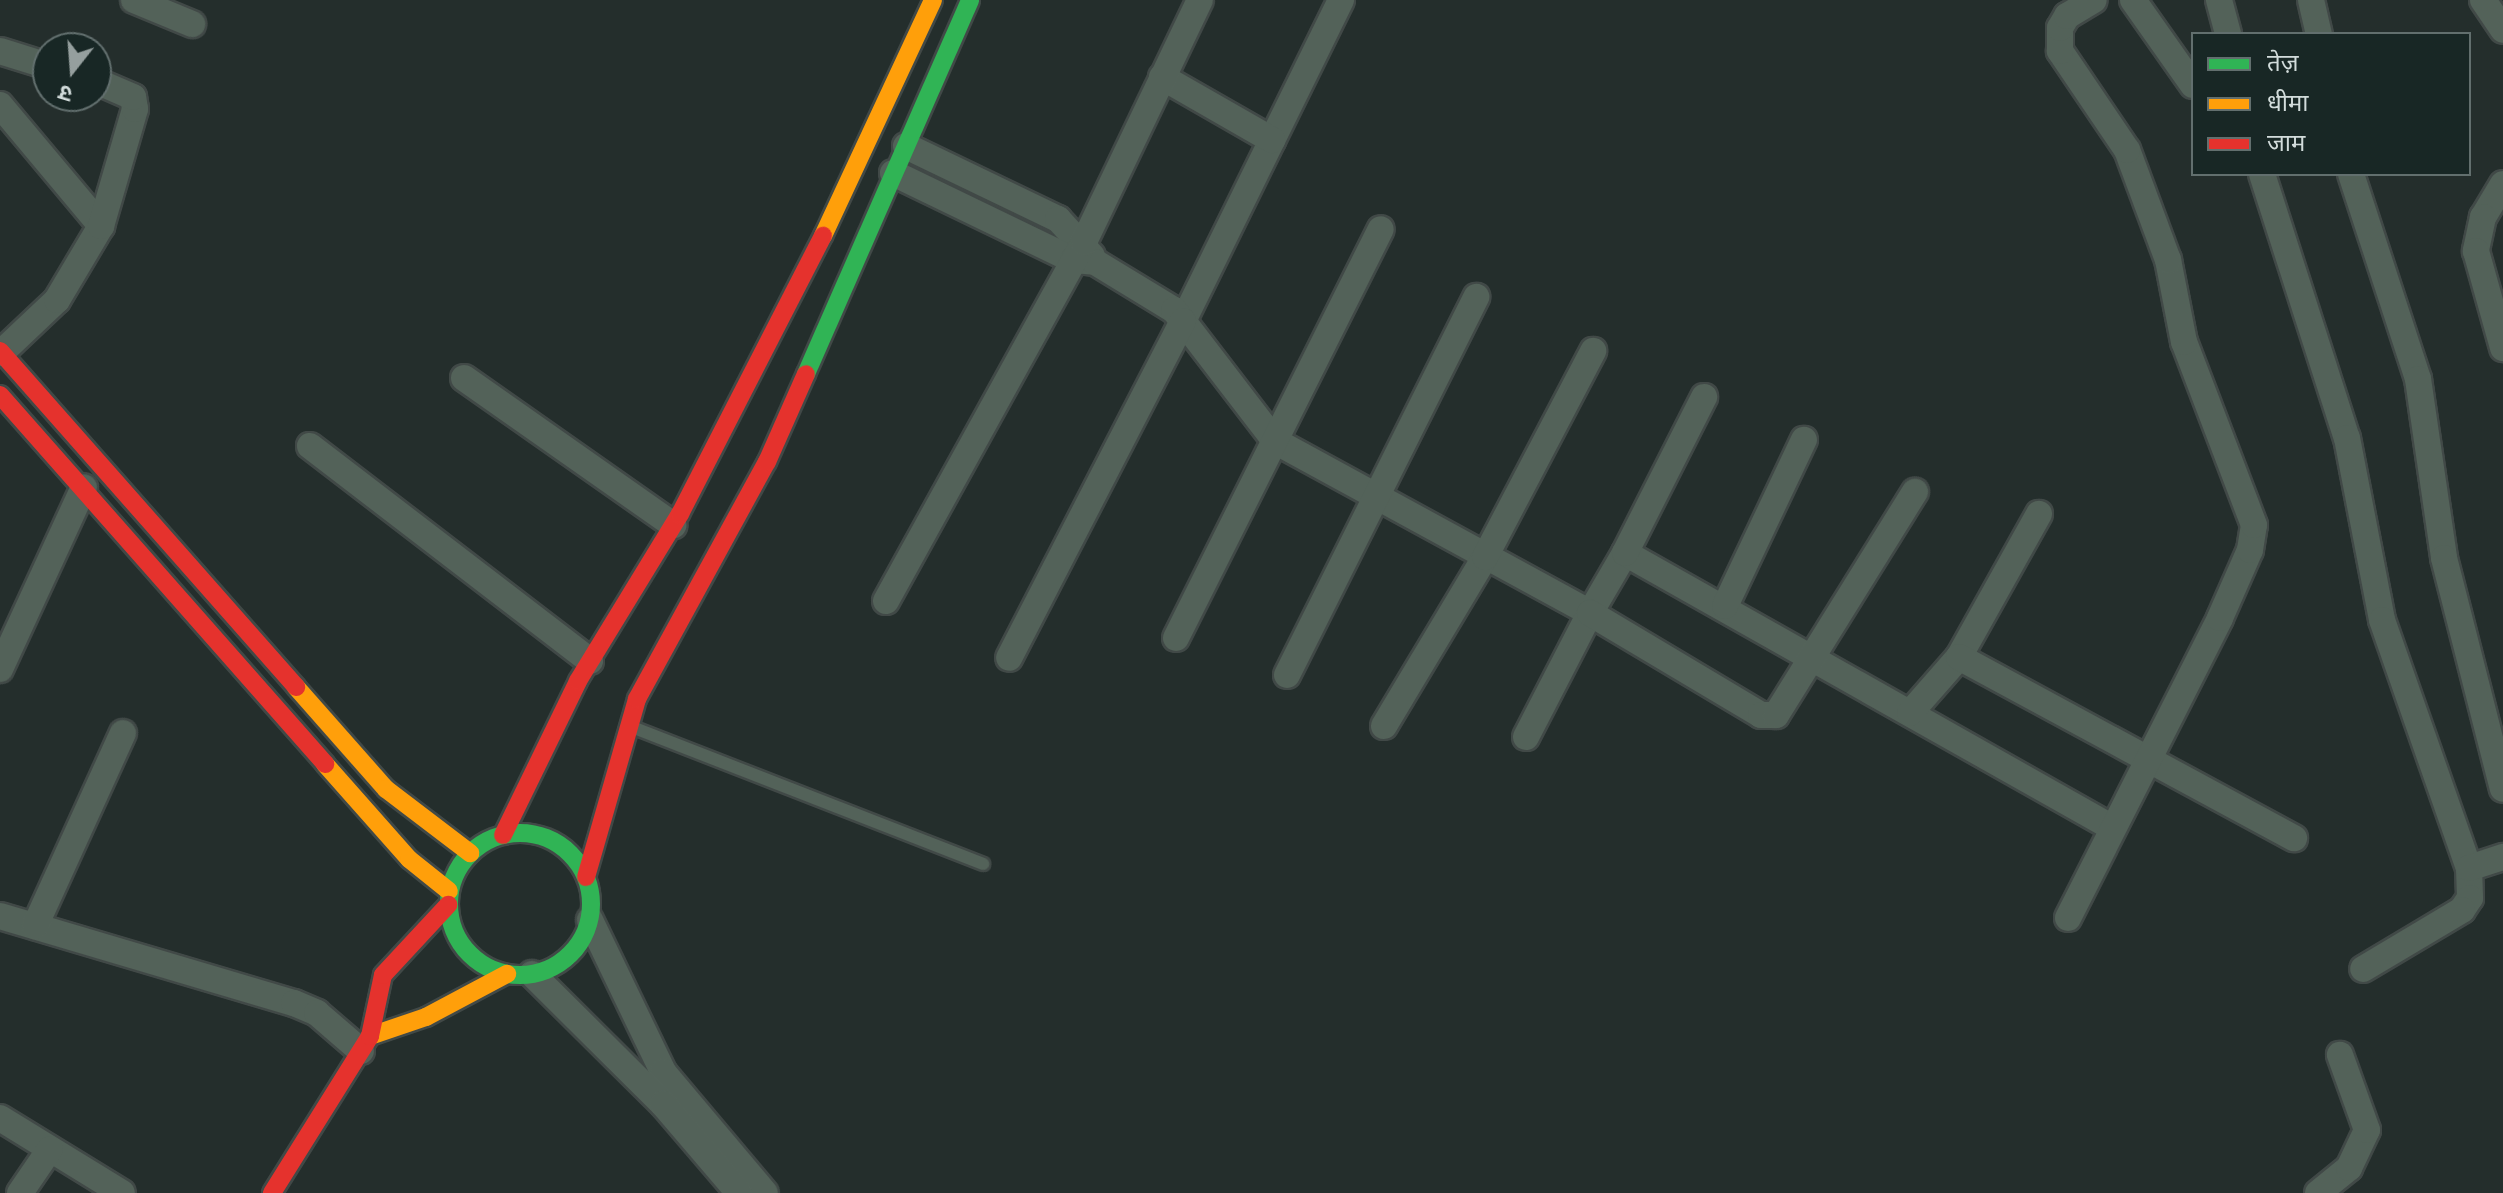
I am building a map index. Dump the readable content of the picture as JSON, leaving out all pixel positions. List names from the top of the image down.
{
  "legend": ["तेज़", "धीमा", "जाम"],
  "north": "bottom"
}
